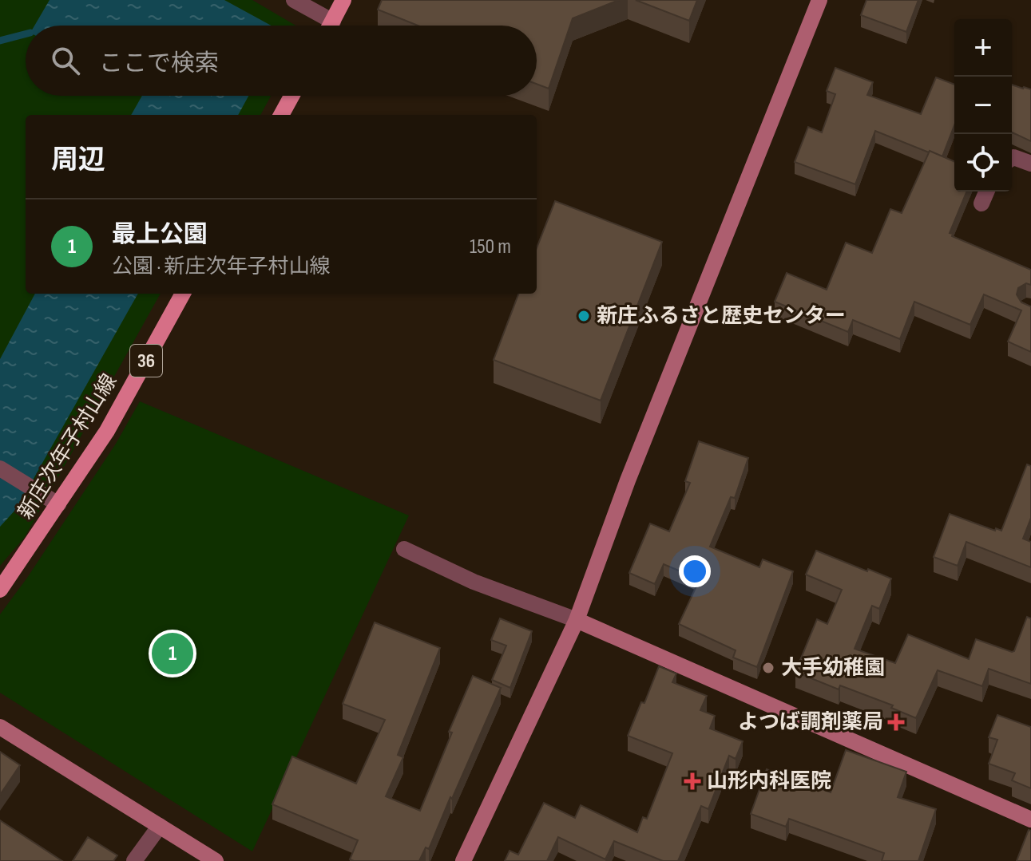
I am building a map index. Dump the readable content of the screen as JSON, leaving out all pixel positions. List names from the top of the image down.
{
  "streets": {
    "main road": ["36", "新庄次年子村山線"]
  },
  "places": {
    "other": ["新庄ふるさと歴史センター", "大手幼稚園"],
    "health": ["よつば調剤薬局", "山形内科医院"]
  },
  "page": {
    "map_buttons": ["+", "−"],
    "search": "ここで検索",
    "heading": "周辺",
    "list": [
      {
        "mark": "1",
        "name": "最上公園",
        "note": "公園 · 新庄次年子村山線",
        "value": "150 m"
      }
    ],
    "pins": "1"
  }
}
